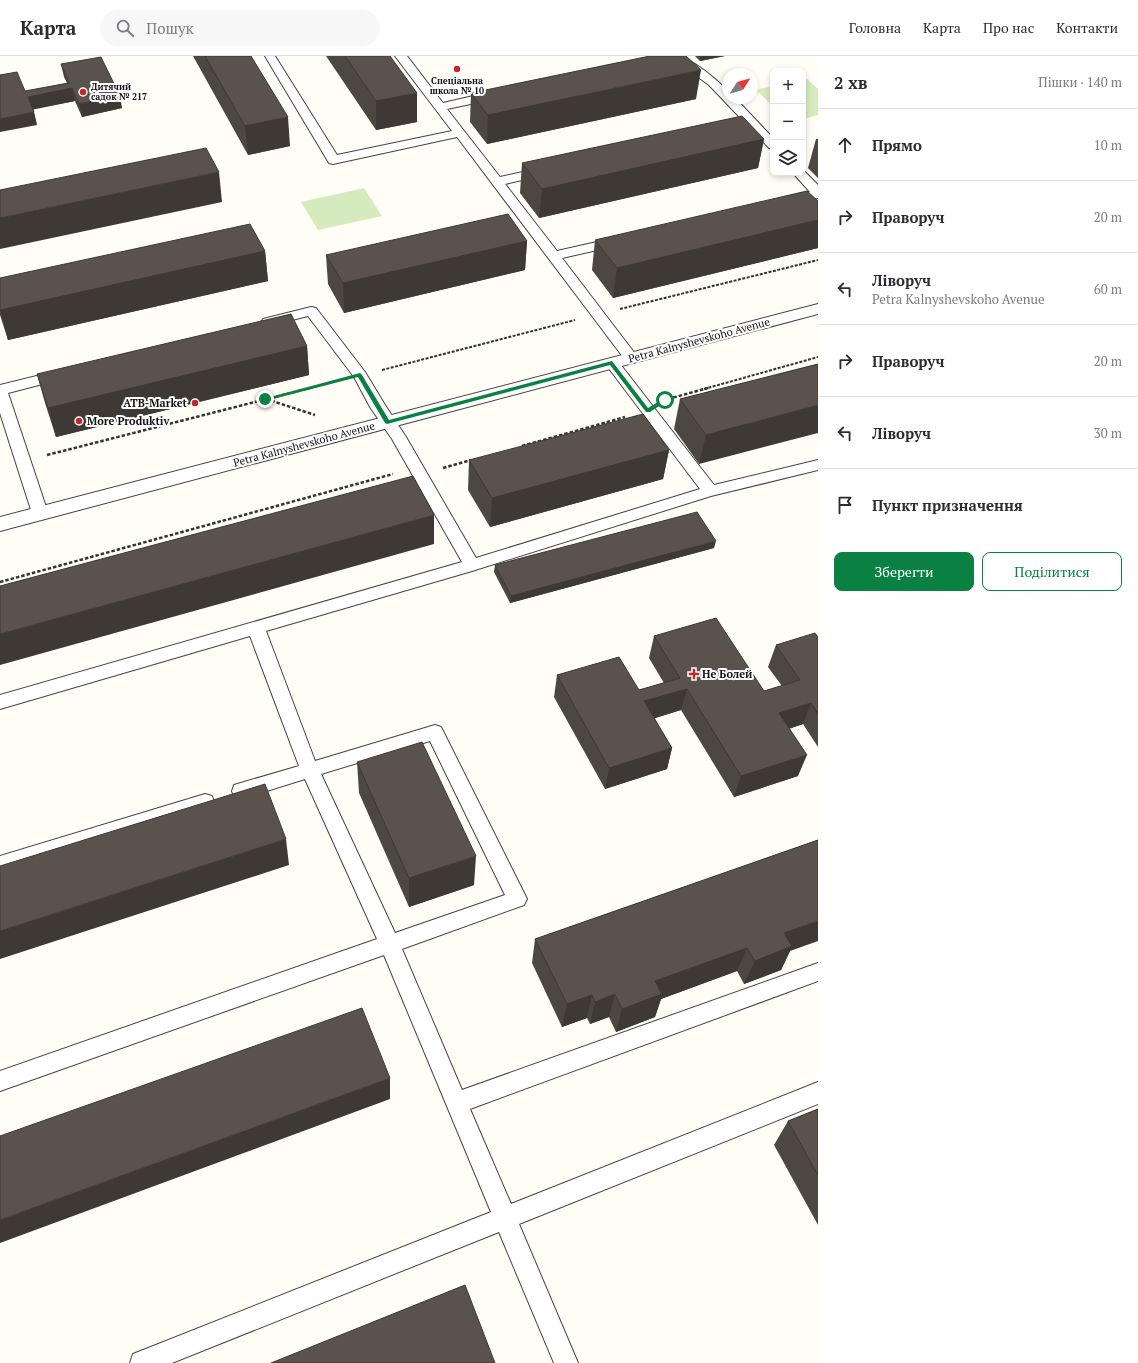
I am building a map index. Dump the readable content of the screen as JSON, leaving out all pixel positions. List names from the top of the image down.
{
  "streets": {
    "street": ["Petra Kalnyshevskoho Avenue"]
  },
  "places": {
    "other": [
      "Спеціальна школа № 10",
      "Дитячий садок № 217",
      "ATB-Market",
      "More Produktiv"
    ],
    "health": ["Не Болей"]
  },
  "north": "top right",
  "page": {
    "header": "Карта",
    "search": "Пошук",
    "nav": [
      "Головна",
      "Карта",
      "Про нас",
      "Контакти"
    ],
    "heading": ["2 хв", "Пішки · 140 m"],
    "map_buttons": ["+", "−"],
    "list": [
      ["Прямо", "10 m"],
      ["Праворуч", "20 m"],
      ["Ліворуч", "Petra Kalnyshevskoho Avenue", "60 m"],
      ["Праворуч", "20 m"],
      ["Ліворуч", "30 m"],
      "Пункт призначення"
    ],
    "buttons": ["Зберегти", "Поділитися"]
  }
}
